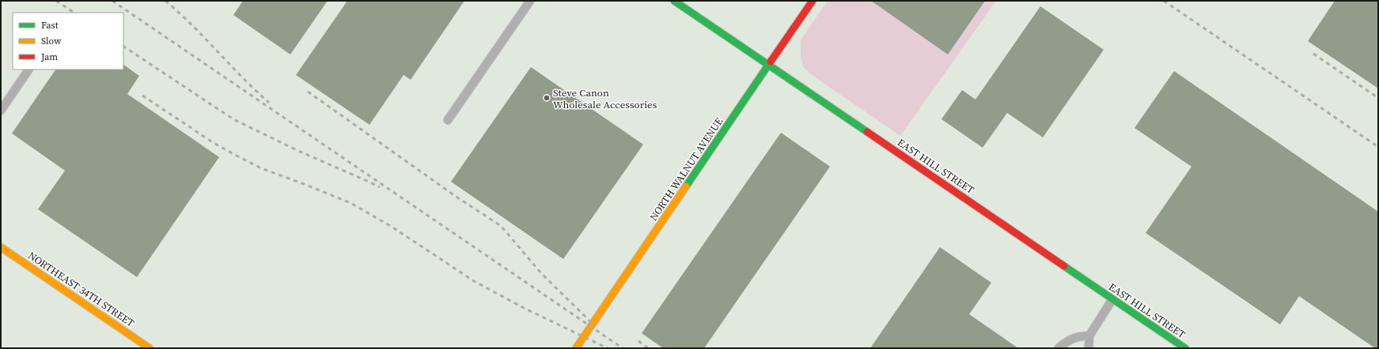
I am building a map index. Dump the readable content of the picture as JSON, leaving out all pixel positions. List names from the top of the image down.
{
  "streets": {
    "street": ["EAST HILL STREET", "NORTH WALNUT AVENUE", "NORTHEAST 34TH STREET"]
  },
  "crossings": [
    ["EAST HILL STREET", "NORTH WALNUT AVENUE"]
  ],
  "places": ["Steve Canon Wholesale Accessories"],
  "legend": ["Fast", "Slow", "Jam"]
}
